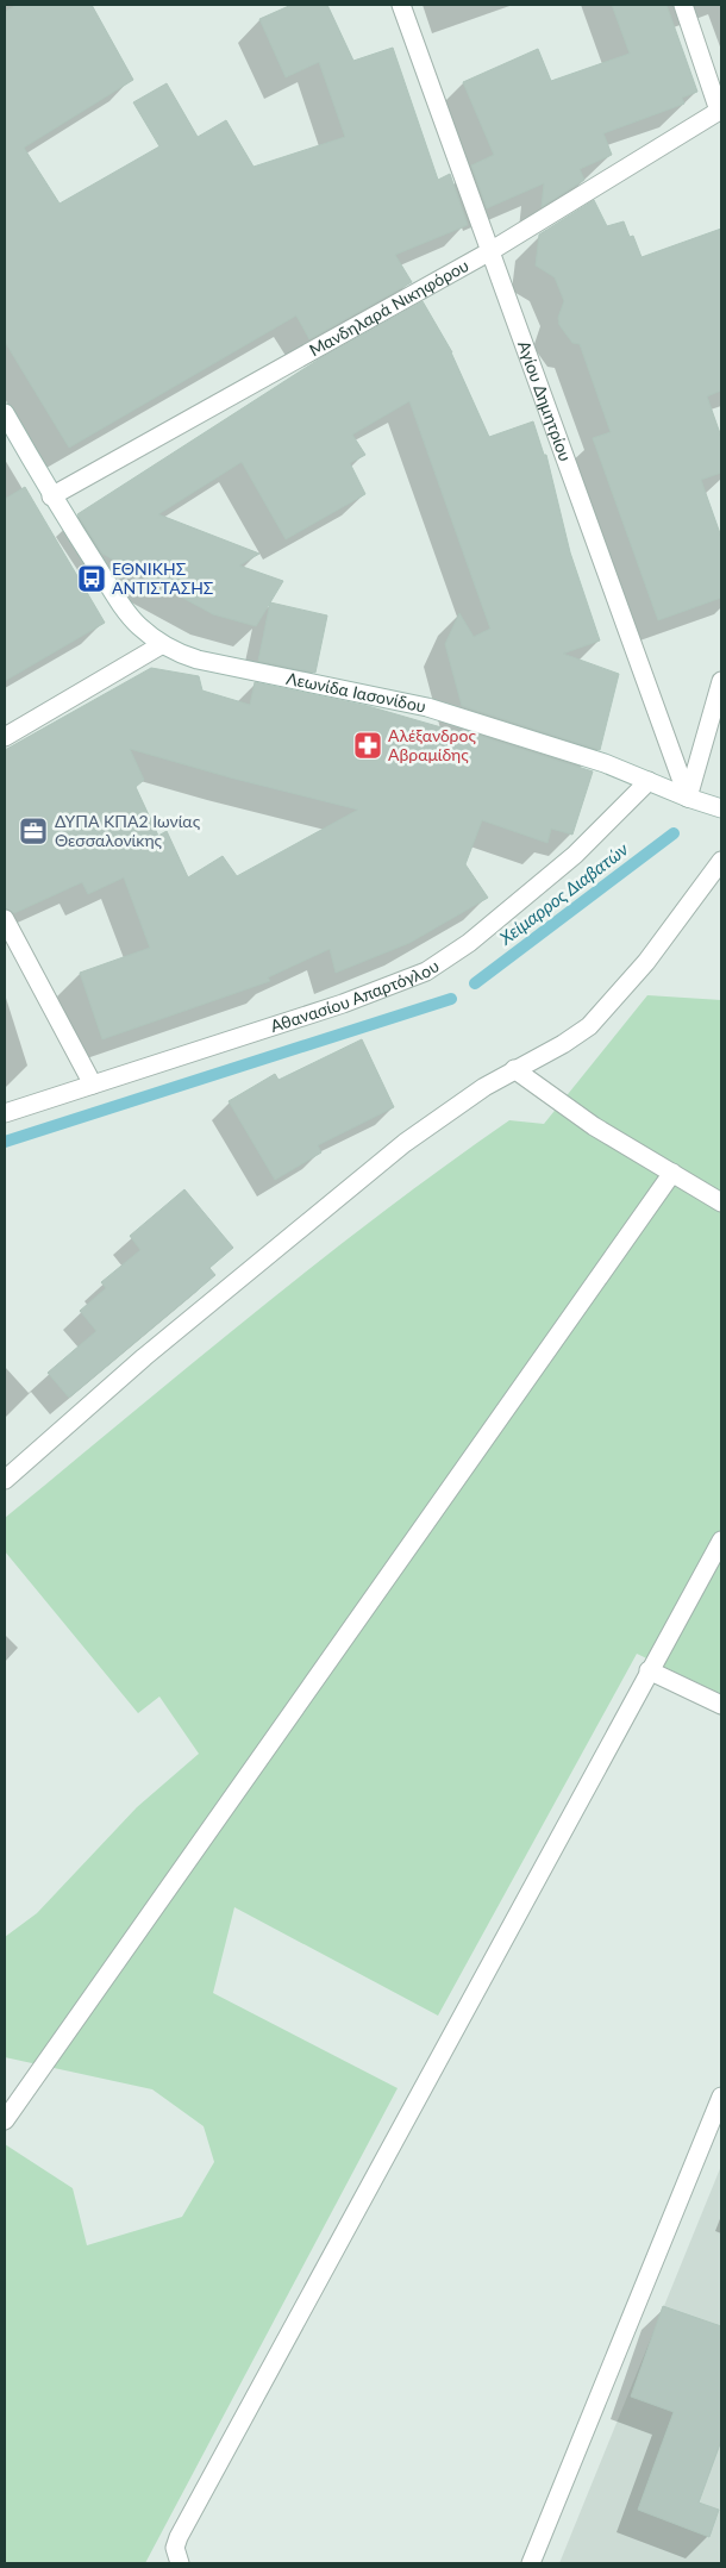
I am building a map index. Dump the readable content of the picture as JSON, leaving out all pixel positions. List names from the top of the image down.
{
  "streets": {
    "street": [
      "Μανδηλαρά Νικηφόρου",
      "Αγίου Δημητρίου",
      "Λεωνίδα Ιασονίδου",
      "Αθανασίου Απαρτόγλου"
    ]
  },
  "crossings": [
    ["Μανδηλαρά Νικηφόρου", "Αγίου Δημητρίου"],
    ["Μανδηλαρά Νικηφόρου", "Λεωνίδα Ιασονίδου"],
    ["Αγίου Δημητρίου", "Λεωνίδα Ιασονίδου"],
    ["Λεωνίδα Ιασονίδου", "Αθανασίου Απαρτόγλου"]
  ],
  "water": ["Χείμαρρος Διαβατών"],
  "places": {
    "bus stop": ["ΕΘΝΙΚΗΣ ΑΝΤΙΣΤΑΣΗΣ"],
    "pharmacy": ["Αλέξανδρος Αβραμίδης"],
    "office": ["ΔΥΠΑ ΚΠΑ2 Ιωνίας Θεσσαλονίκης"]
  }
}
